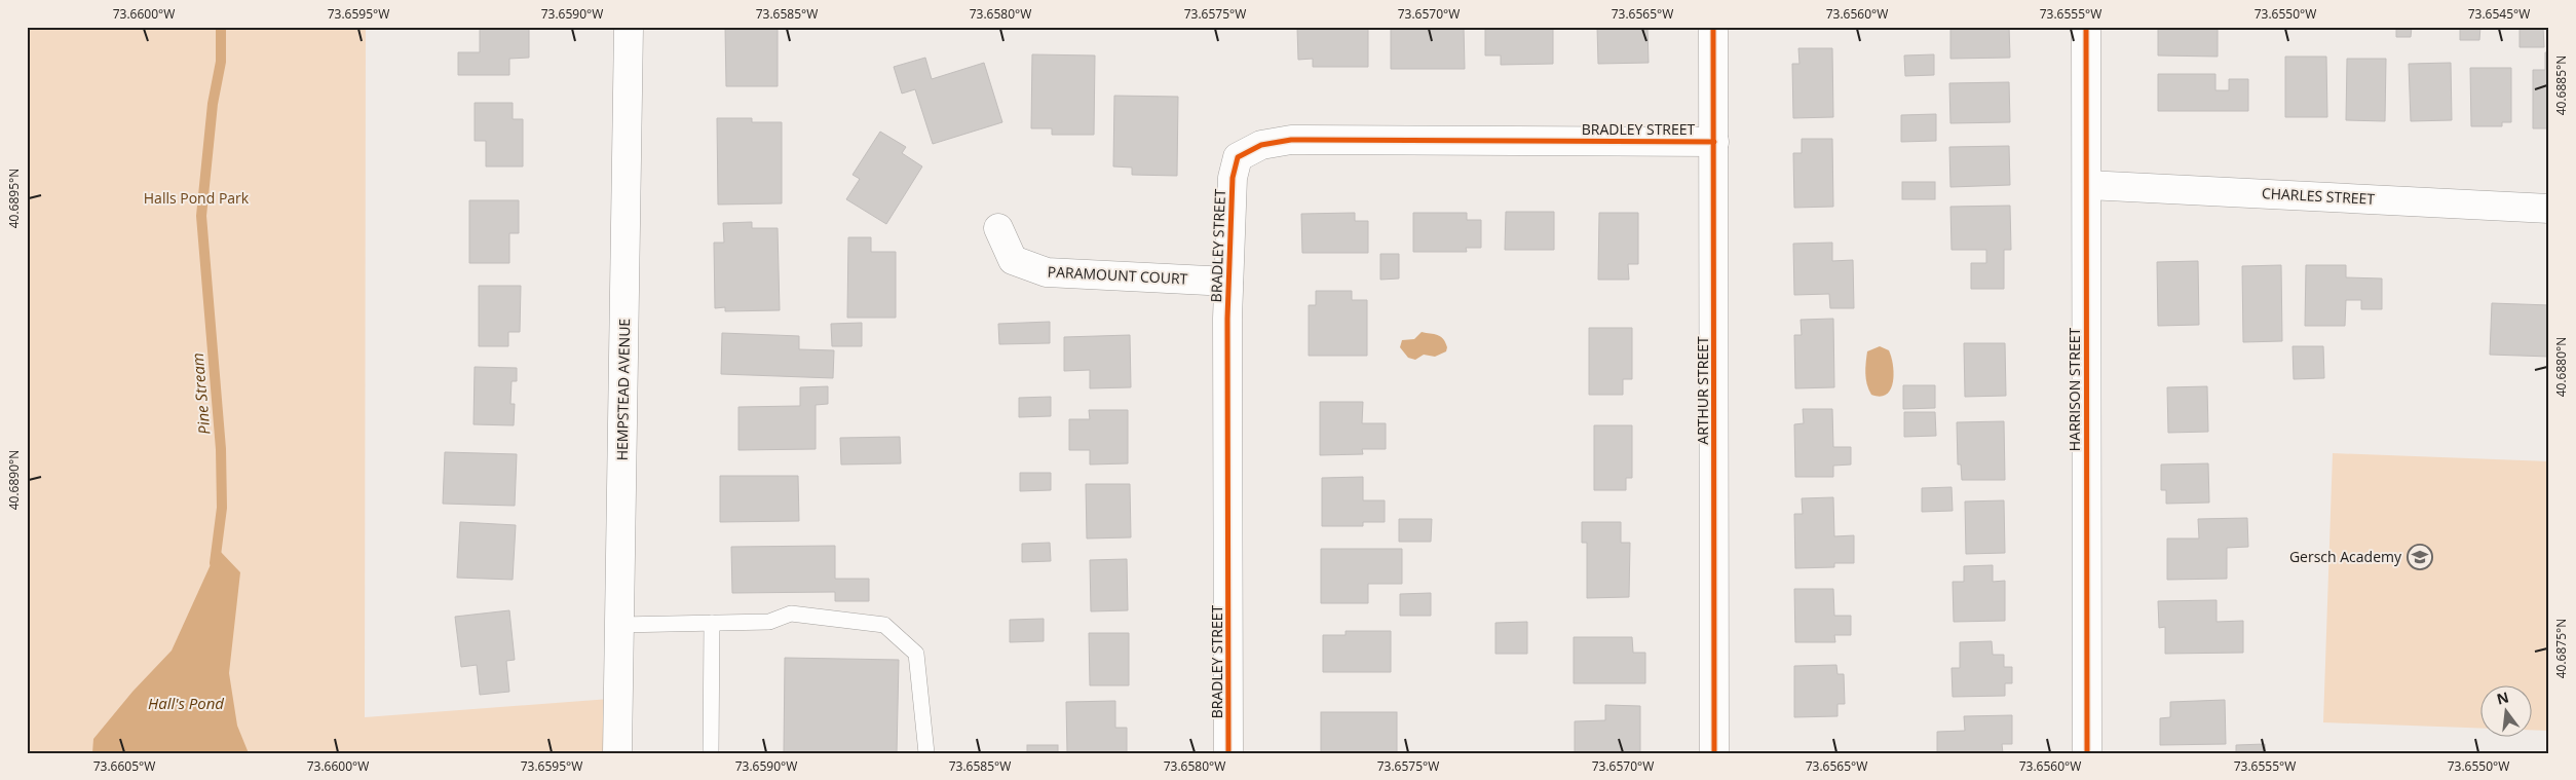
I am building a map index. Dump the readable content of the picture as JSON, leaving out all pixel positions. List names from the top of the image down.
{
  "streets": {
    "street": [
      "BRADLEY STREET",
      "CHARLES STREET",
      "PARAMOUNT COURT",
      "HEMPSTEAD AVENUE",
      "HARRISON STREET",
      "ARTHUR STREET"
    ]
  },
  "crossings": [
    ["BRADLEY STREET", "PARAMOUNT COURT"],
    ["BRADLEY STREET", "ARTHUR STREET"],
    ["CHARLES STREET", "HARRISON STREET"]
  ],
  "water": ["Pine Stream", "Hall's Pond"],
  "parks": ["Halls Pond Park"],
  "places": {
    "school or university": ["Gersch Academy"]
  },
  "north": "top",
  "coordinates": [
    "73.6600°W",
    "73.6595°W",
    "73.6590°W",
    "73.6585°W",
    "73.6580°W",
    "73.6575°W",
    "73.6570°W",
    "73.6565°W",
    "73.6560°W",
    "73.6555°W",
    "73.6550°W",
    "73.6545°W",
    "40.6885°N",
    "40.6895°N",
    "40.6880°N",
    "40.6890°N",
    "40.6875°N",
    "73.6605°W"
  ]
}
